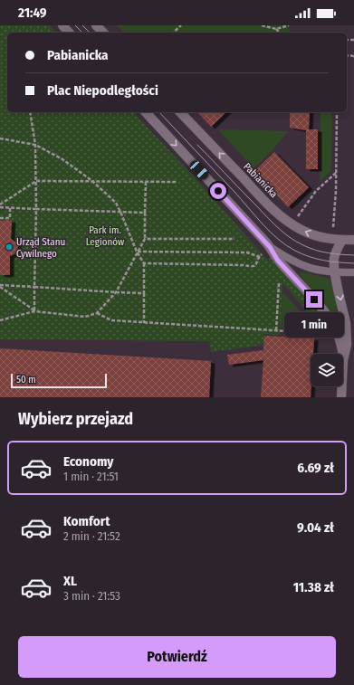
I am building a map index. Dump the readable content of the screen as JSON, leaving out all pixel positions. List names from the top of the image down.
{
  "streets": {
    "street": ["Pabianicka"]
  },
  "parks": ["Park im. Legionów"],
  "places": ["Urząd Stanu Cywilnego"],
  "scale_bar": "50 m",
  "page": {
    "status": "21:49",
    "banner": ["Pabianicka", "Plac Niepodległości"],
    "bubble": "1 min",
    "scale": "50 m",
    "heading": "Wybierz przejazd",
    "list": [
      {
        "name": "Economy",
        "note": "1 min · 21:51",
        "value": "6.69 zł"
      },
      {
        "name": "Komfort",
        "note": "2 min · 21:52",
        "value": "9.04 zł"
      },
      {
        "name": "XL",
        "note": "3 min · 21:53",
        "value": "11.38 zł"
      }
    ],
    "buttons": "Potwierdź"
  }
}
